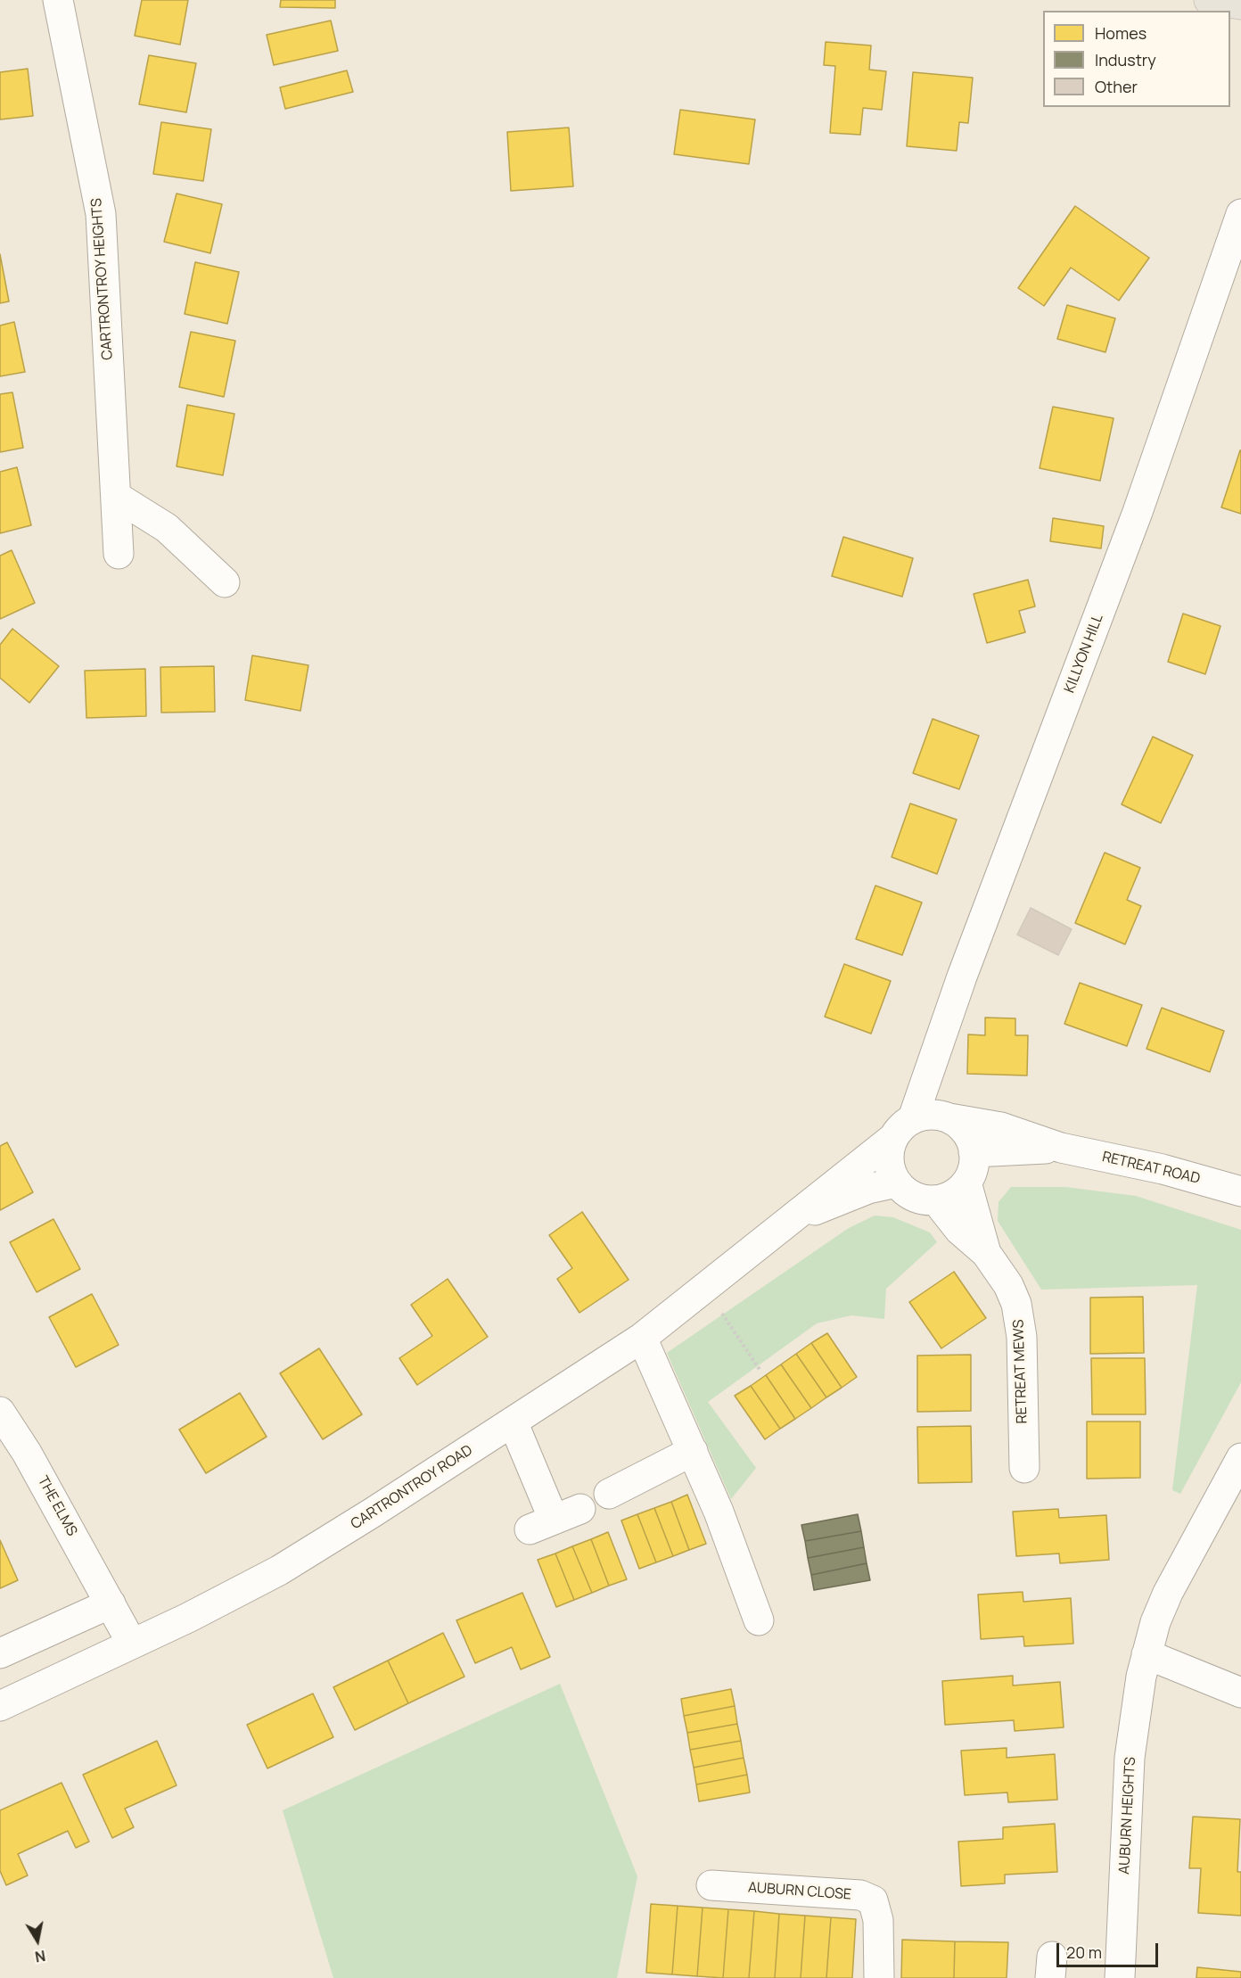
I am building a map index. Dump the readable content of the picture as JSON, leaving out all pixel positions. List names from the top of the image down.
{
  "streets": {
    "street": [
      "CARTRONTROY HEIGHTS",
      "KILLYON HILL",
      "RETREAT ROAD",
      "RETREAT MEWS",
      "CARTRONTROY ROAD",
      "THE ELMS",
      "AUBURN HEIGHTS",
      "AUBURN CLOSE"
    ]
  },
  "crossings": [
    ["KILLYON HILL", "RETREAT ROAD"],
    ["KILLYON HILL", "RETREAT MEWS"],
    ["KILLYON HILL", "CARTRONTROY ROAD"],
    ["RETREAT ROAD", "RETREAT MEWS"],
    ["RETREAT ROAD", "CARTRONTROY ROAD"],
    ["RETREAT MEWS", "CARTRONTROY ROAD"],
    ["CARTRONTROY ROAD", "THE ELMS"]
  ],
  "legend": ["Homes", "Industry", "Other"],
  "scale_bar": "20 m",
  "north": "bottom"
}
